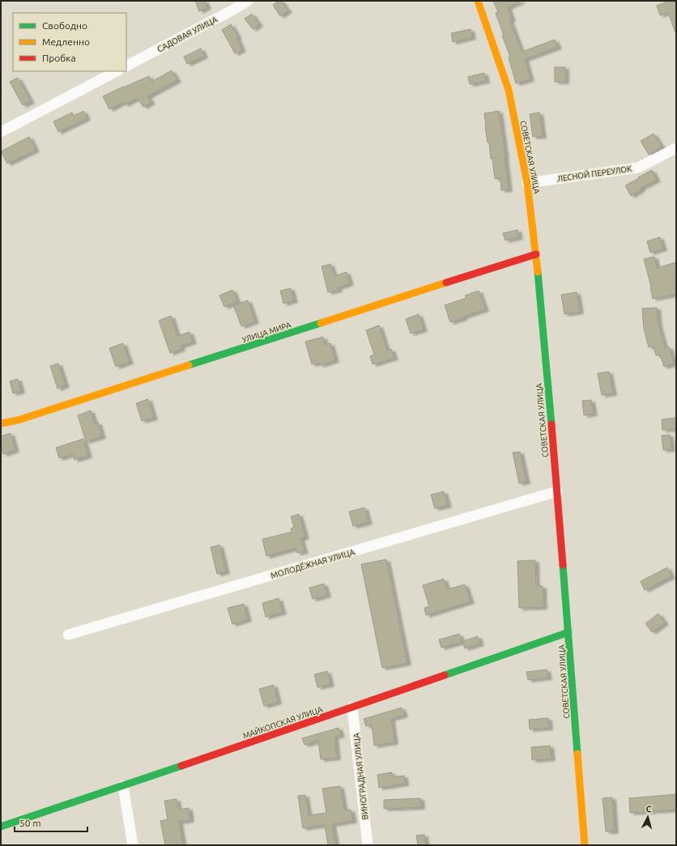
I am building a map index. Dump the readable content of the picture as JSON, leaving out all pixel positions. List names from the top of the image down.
{
  "streets": {
    "street": [
      "САДОВАЯ УЛИЦА",
      "СОВЕТСКАЯ УЛИЦА",
      "ЛЕСНОЙ ПЕРЕУЛОК",
      "УЛИЦА МИРА",
      "МОЛОДЁЖНАЯ УЛИЦА",
      "МАЙКОПСКАЯ УЛИЦА",
      "ВИНОГРАДНАЯ УЛИЦА"
    ]
  },
  "crossings": [
    ["СОВЕТСКАЯ УЛИЦА", "ЛЕСНОЙ ПЕРЕУЛОК"],
    ["СОВЕТСКАЯ УЛИЦА", "УЛИЦА МИРА"],
    ["СОВЕТСКАЯ УЛИЦА", "МОЛОДЁЖНАЯ УЛИЦА"],
    ["СОВЕТСКАЯ УЛИЦА", "МАЙКОПСКАЯ УЛИЦА"],
    ["МАЙКОПСКАЯ УЛИЦА", "ВИНОГРАДНАЯ УЛИЦА"]
  ],
  "legend": ["Свободно", "Медленно", "Пробка"],
  "scale_bar": "50 m",
  "north": "top"
}
